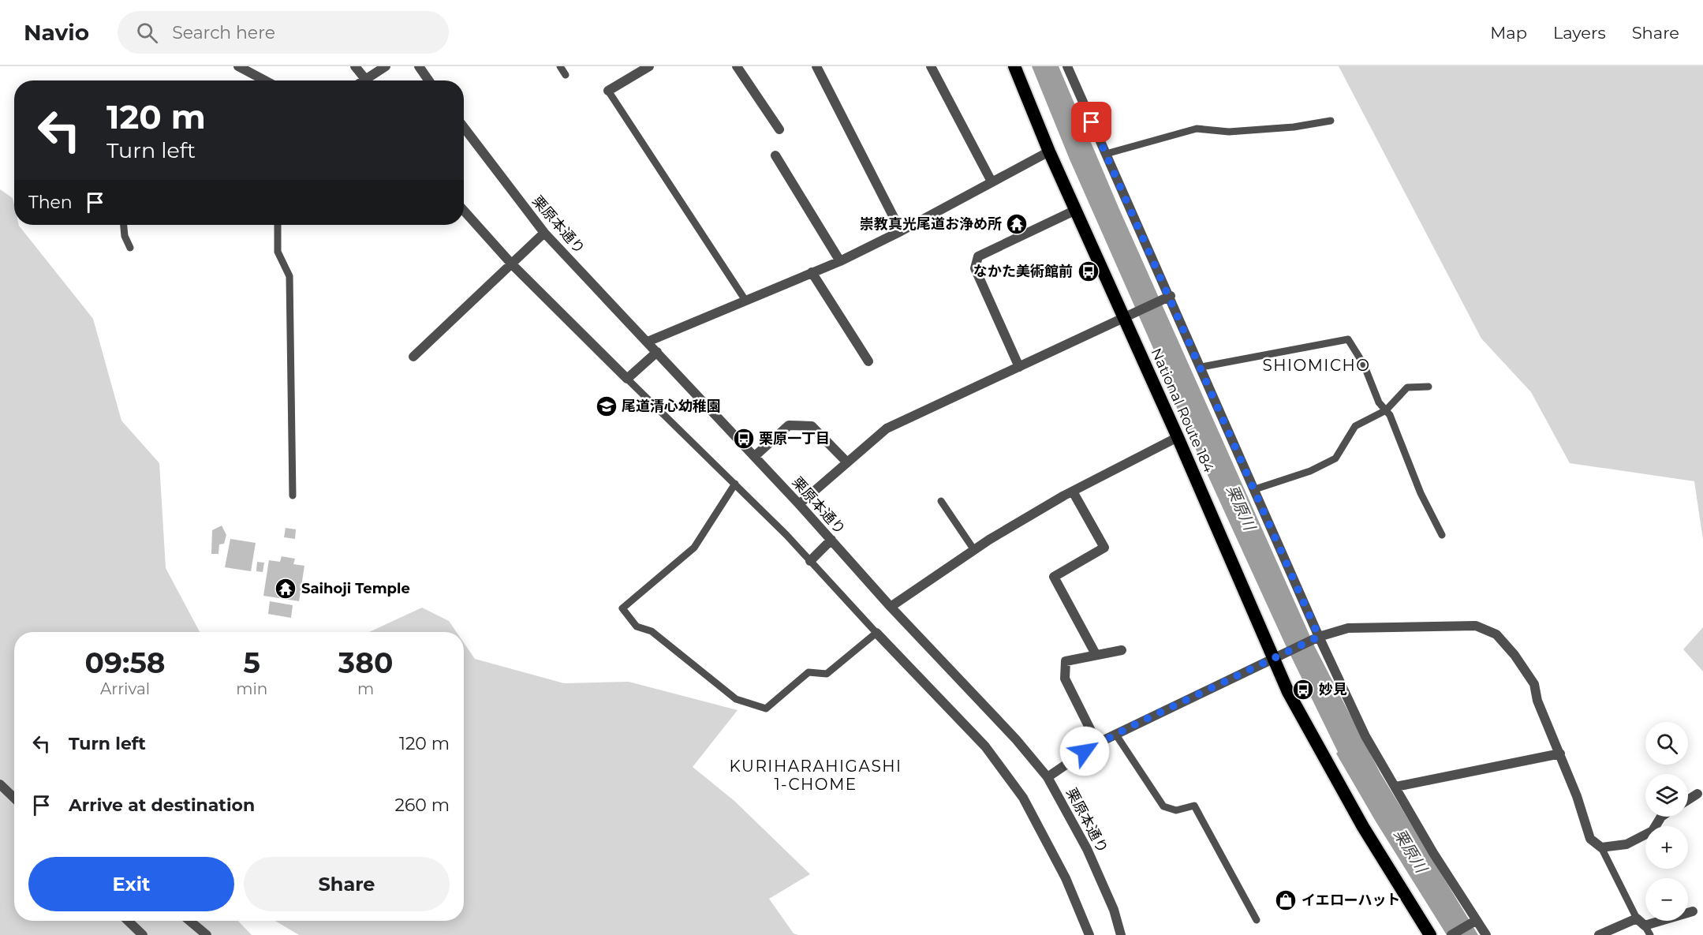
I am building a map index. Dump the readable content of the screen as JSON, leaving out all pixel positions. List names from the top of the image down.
{
  "streets": {
    "highway": ["National Route 184"],
    "street": ["栗原本通り"]
  },
  "districts": ["SHIOMICHO", "KURIHARAHIGASHI 1-CHOME"],
  "water": ["栗原川"],
  "places": {
    "temple": ["崇教真光尾道お浄め所", "Saihoji Temple"],
    "bus stop": ["なかた美術館前", "栗原一丁目", "妙見"],
    "school or university": ["尾道清心幼稚園"],
    "shop": ["イエローハット"]
  },
  "page": {
    "header": "Navio",
    "search": "Search here",
    "nav": ["Map", "Layers", "Share"],
    "turn": ["120 m", "Turn left"],
    "then": "Then",
    "eta": [
      "09:58",
      "Arrival",
      "5",
      "min",
      "380",
      "m"
    ],
    "list": [
      {
        "name": "Turn left",
        "value": "120 m"
      },
      {
        "name": "Arrive at destination",
        "value": "260 m"
      }
    ],
    "map_buttons": ["+", "−"],
    "buttons": ["Exit", "Share"]
  }
}
